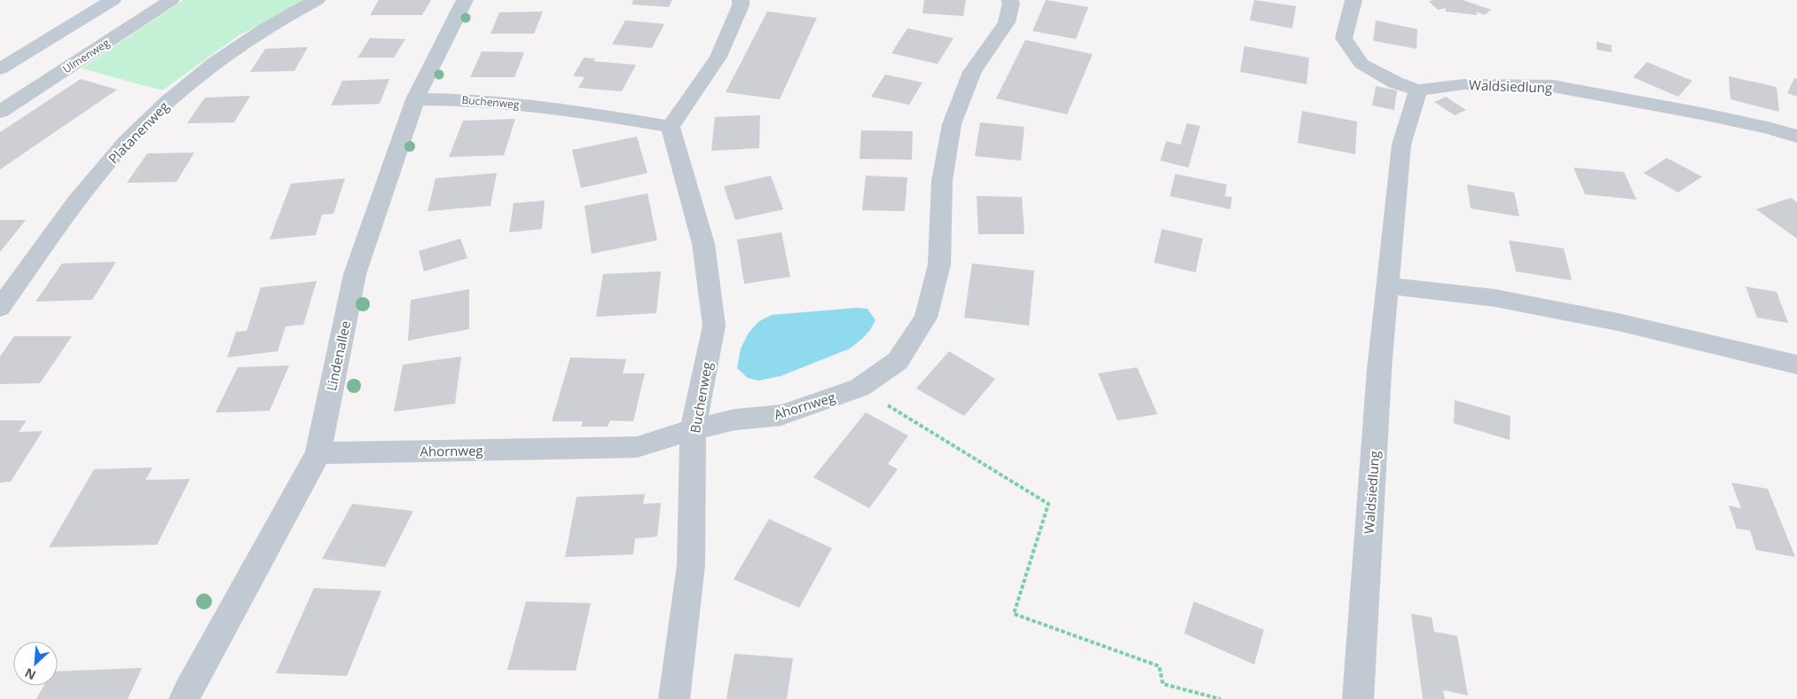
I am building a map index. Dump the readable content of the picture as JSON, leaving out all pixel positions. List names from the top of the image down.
{
  "streets": {
    "street": [
      "Ulmenweg",
      "Waldsiedlung",
      "Buchenweg",
      "Platanenweg",
      "Lindenallee",
      "Ahornweg"
    ]
  },
  "crossings": [
    ["Buchenweg", "Lindenallee"],
    ["Buchenweg", "Ahornweg"],
    ["Lindenallee", "Ahornweg"]
  ],
  "north": "bottom left"
}
